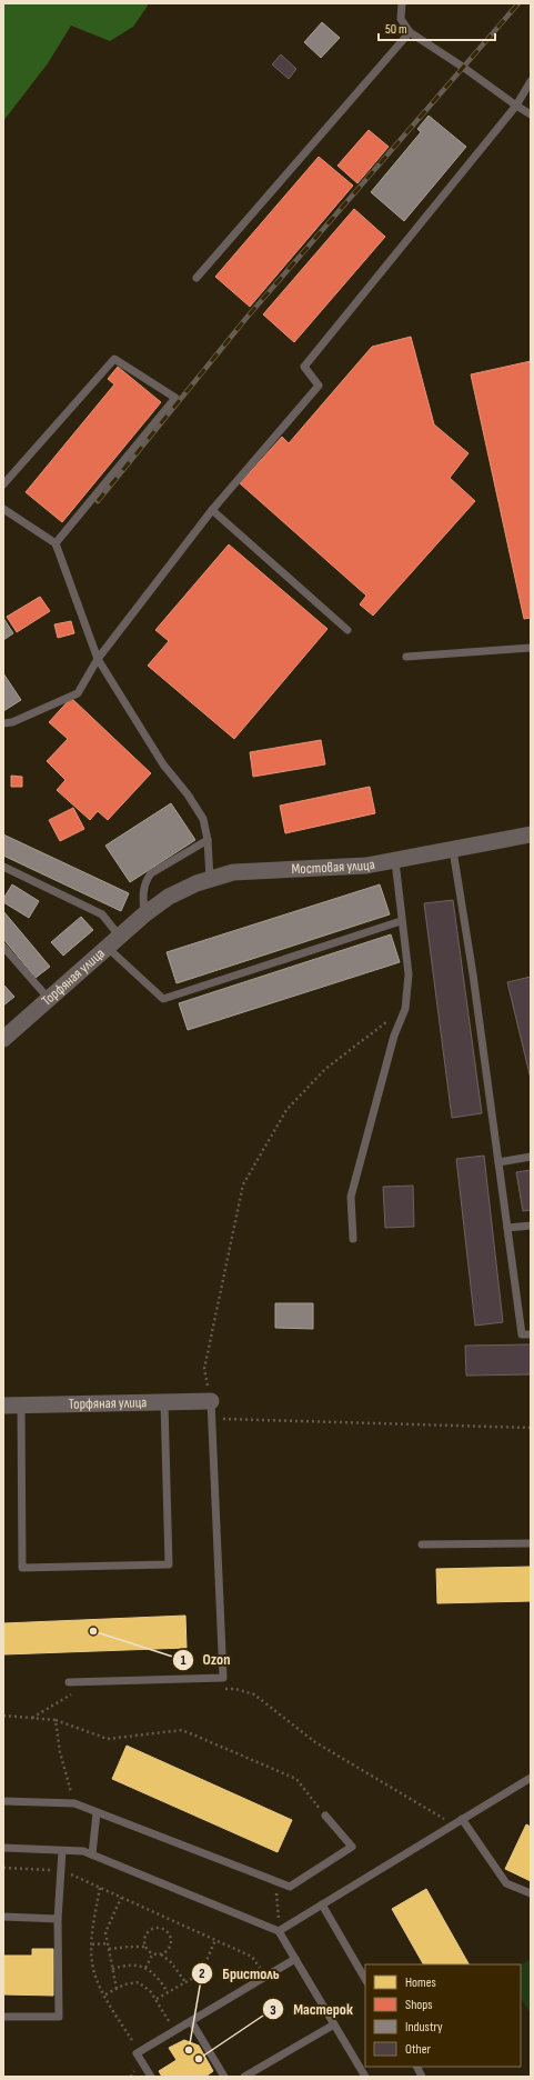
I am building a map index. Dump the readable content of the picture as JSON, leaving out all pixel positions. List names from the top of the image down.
{
  "streets": {
    "street": ["Мостовая улица", "Торфяная улица"]
  },
  "crossings": [
    ["Мостовая улица", "Торфяная улица"]
  ],
  "places": ["Ozon", "Бристоль", "Мастерок"],
  "legend": [
    "Homes",
    "Shops",
    "Industry",
    "Other"
  ],
  "scale_bar": "50 m"
}
